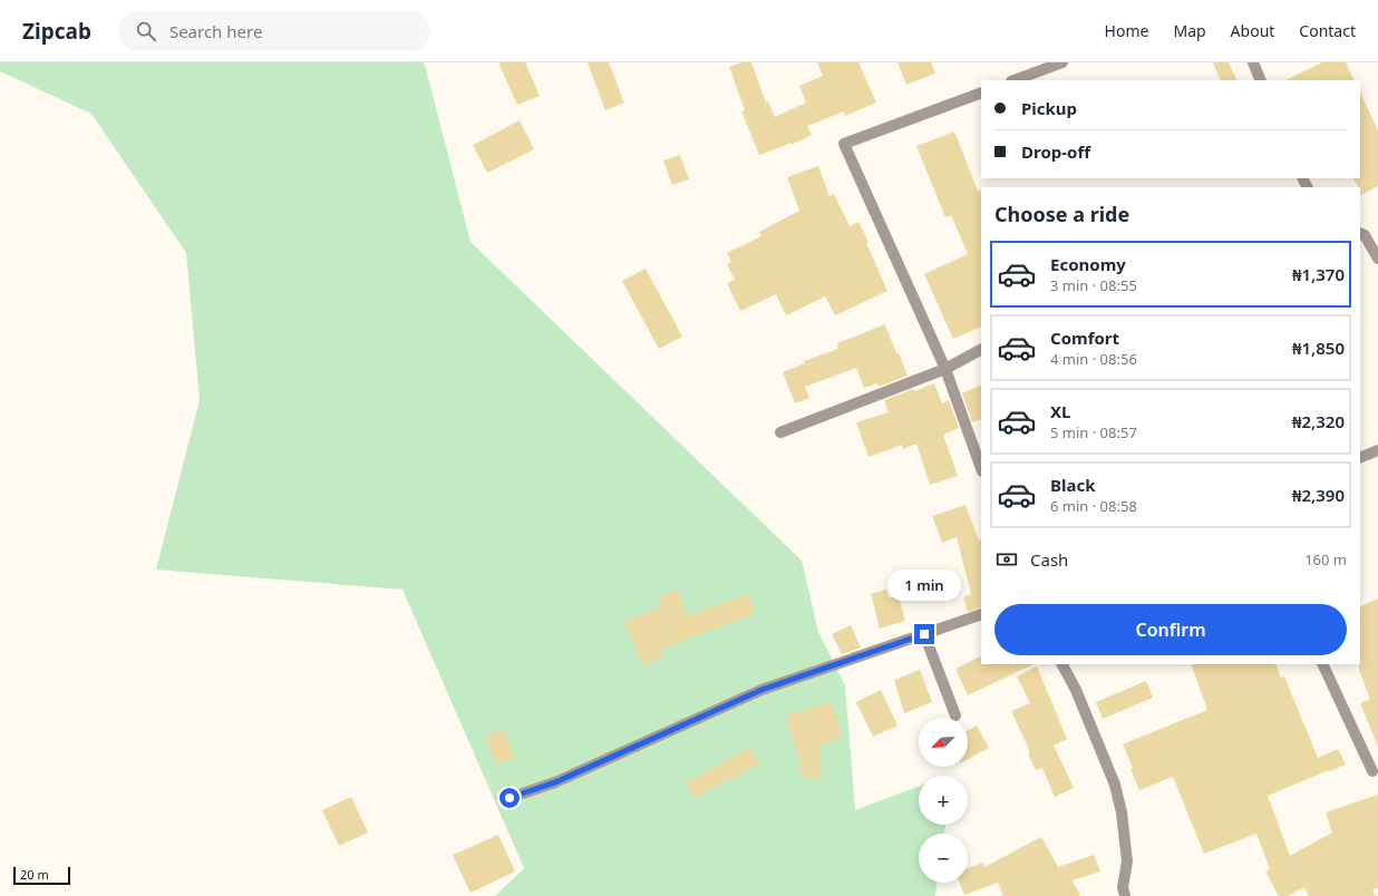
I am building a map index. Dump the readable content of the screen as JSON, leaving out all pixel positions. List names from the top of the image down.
{
  "scale_bar": "20 m",
  "north": "bottom left",
  "page": {
    "header": "Zipcab",
    "search": "Search here",
    "nav": [
      "Home",
      "Map",
      "About",
      "Contact"
    ],
    "banner": ["Pickup", "Drop-off"],
    "heading": "Choose a ride",
    "list": [
      {
        "name": "Economy",
        "note": "3 min · 08:55",
        "value": "₦1,370"
      },
      {
        "name": "Comfort",
        "note": "4 min · 08:56",
        "value": "₦1,850"
      },
      {
        "name": "XL",
        "note": "5 min · 08:57",
        "value": "₦2,320"
      },
      {
        "name": "Black",
        "note": "6 min · 08:58",
        "value": "₦2,390"
      }
    ],
    "pay": ["Cash", "160 m"],
    "bubble": "1 min",
    "buttons": "Confirm",
    "map_buttons": ["+", "−"],
    "scale": "20 m"
  }
}
